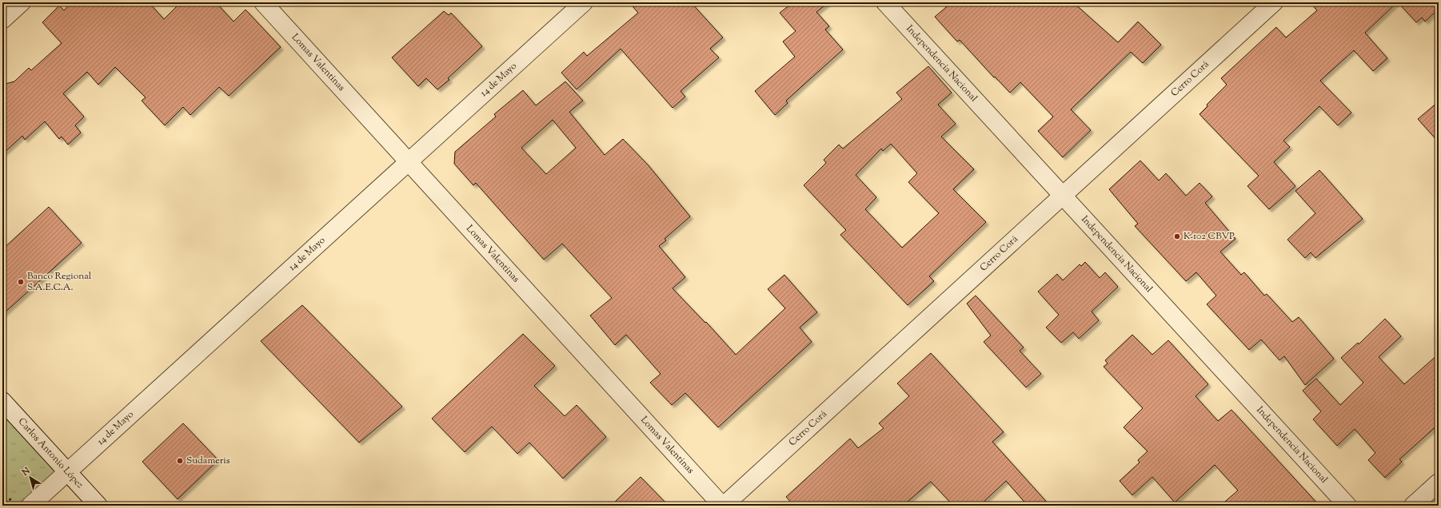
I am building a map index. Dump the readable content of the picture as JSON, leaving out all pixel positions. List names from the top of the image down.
{
  "streets": {
    "street": [
      "Lomas Valentinas",
      "Independencia Nacional",
      "Cerro Corá",
      "14 de Mayo",
      "Carlos Antonio López"
    ]
  },
  "crossings": [
    ["Lomas Valentinas", "Cerro Corá"],
    ["Lomas Valentinas", "14 de Mayo"],
    ["Independencia Nacional", "Cerro Corá"],
    ["14 de Mayo", "Carlos Antonio López"]
  ],
  "places": ["K-102 CBVP", "Banco Regional S.A.E.C.A.", "Sudameris"],
  "north": "top left"
}
